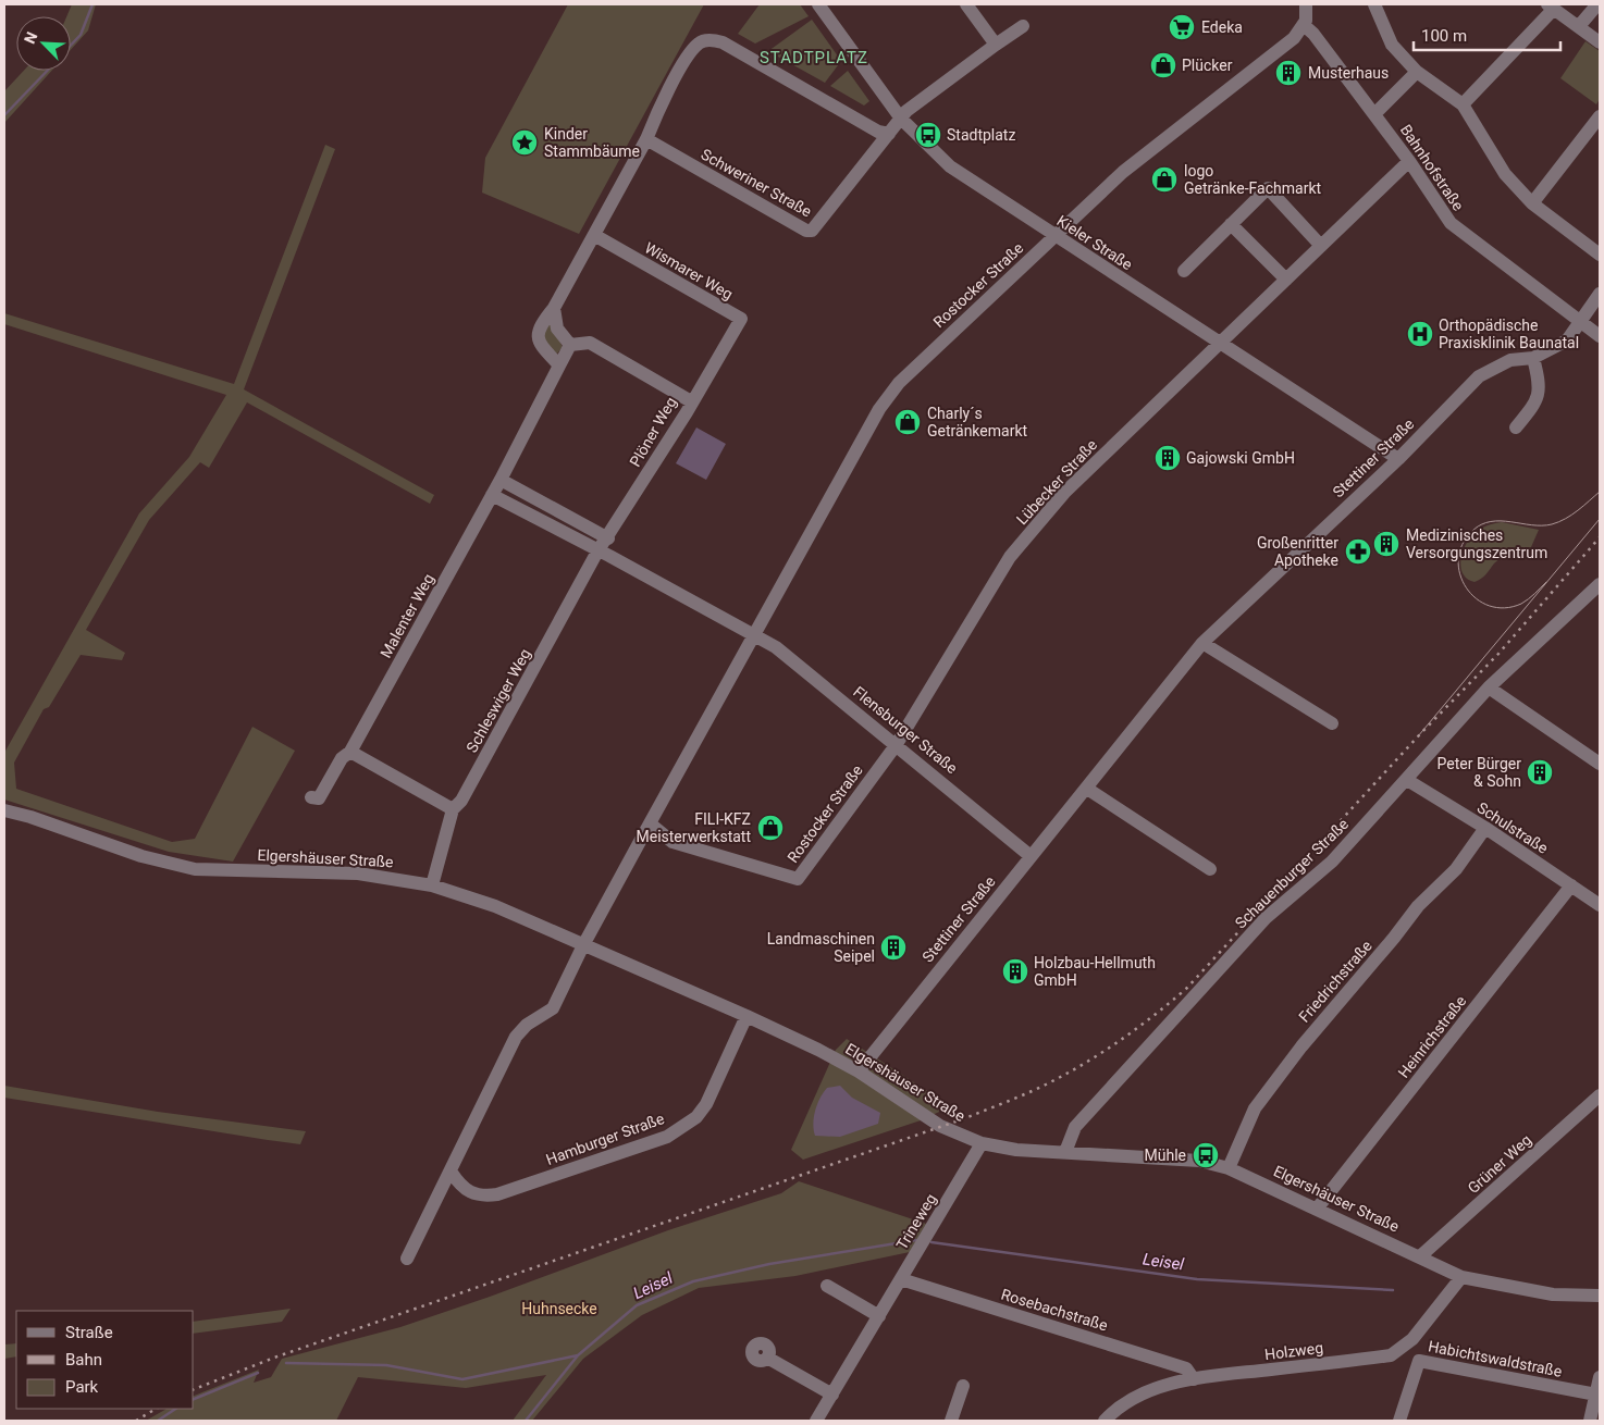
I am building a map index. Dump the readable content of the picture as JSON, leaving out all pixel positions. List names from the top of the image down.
{
  "streets": {
    "street": [
      "Bahnhofstraße",
      "Schweriner Straße",
      "Kieler Straße",
      "Wismarer Weg",
      "Rostocker Straße",
      "Plöner Weg",
      "Stettiner Straße",
      "Lübecker Straße",
      "Malenter Weg",
      "Schleswiger Weg",
      "Flensburger Straße",
      "Schulstraße",
      "Elgershäuser Straße",
      "Schauenburger Straße",
      "Friedrichstraße",
      "Heinrichstraße",
      "Hamburger Straße",
      "Grüner Weg",
      "Trineweg",
      "Rosebachstraße",
      "Holzweg",
      "Habichtswaldstraße"
    ]
  },
  "crossings": [
    ["Bahnhofstraße", "Rostocker Straße"],
    ["Bahnhofstraße", "Stettiner Straße"],
    ["Bahnhofstraße", "Lübecker Straße"],
    ["Schweriner Straße", "Kieler Straße"],
    ["Kieler Straße", "Rostocker Straße"],
    ["Kieler Straße", "Stettiner Straße"],
    ["Kieler Straße", "Lübecker Straße"],
    ["Wismarer Weg", "Plöner Weg"],
    ["Rostocker Straße", "Lübecker Straße"],
    ["Rostocker Straße", "Flensburger Straße"],
    ["Rostocker Straße", "Elgershäuser Straße"],
    ["Plöner Weg", "Malenter Weg"],
    ["Plöner Weg", "Schleswiger Weg"],
    ["Stettiner Straße", "Flensburger Straße"],
    ["Stettiner Straße", "Elgershäuser Straße"],
    ["Lübecker Straße", "Flensburger Straße"],
    ["Schleswiger Weg", "Elgershäuser Straße"],
    ["Schulstraße", "Schauenburger Straße"],
    ["Schulstraße", "Friedrichstraße"],
    ["Schulstraße", "Heinrichstraße"],
    ["Elgershäuser Straße", "Schauenburger Straße"],
    ["Elgershäuser Straße", "Friedrichstraße"],
    ["Elgershäuser Straße", "Heinrichstraße"],
    ["Elgershäuser Straße", "Hamburger Straße"],
    ["Elgershäuser Straße", "Grüner Weg"],
    ["Elgershäuser Straße", "Trineweg"],
    ["Elgershäuser Straße", "Holzweg"],
    ["Trineweg", "Rosebachstraße"],
    ["Rosebachstraße", "Holzweg"]
  ],
  "districts": ["STADTPLATZ"],
  "water": ["Leisel"],
  "parks": ["Huhnsecke"],
  "places": {
    "supermarket": ["Edeka"],
    "shop": [
      "Plücker",
      "logo Getränke-Fachmarkt",
      "Charly´s Getränkemarkt",
      "FILI-KFZ Meisterwerkstatt"
    ],
    "building": [
      "Musterhaus",
      "Gajowski GmbH",
      "Medizinisches Versorgungszentrum",
      "Peter Bürger & Sohn",
      "Landmaschinen Seipel",
      "Holzbau-Hellmuth GmbH"
    ],
    "bus stop": ["Stadtplatz", "Mühle"],
    "place": ["Kinder Stammbäume"],
    "hospital": ["Orthopädische Praxisklinik Baunatal"],
    "pharmacy": ["Großenritter Apotheke"]
  },
  "legend": ["Straße", "Bahn", "Park"],
  "scale_bar": "100 m",
  "north": "top left"
}
